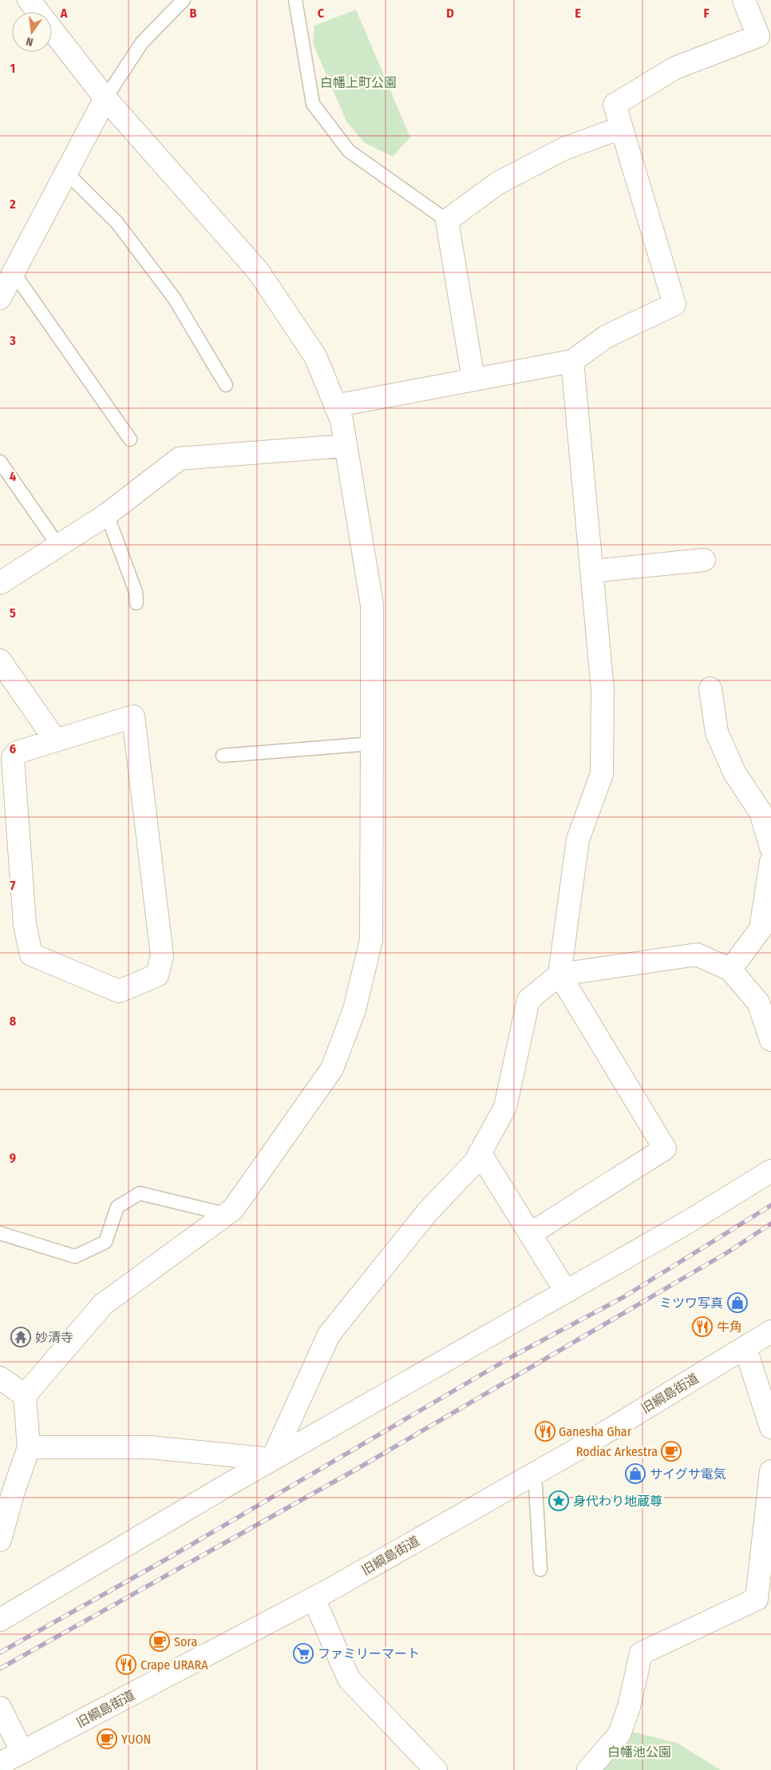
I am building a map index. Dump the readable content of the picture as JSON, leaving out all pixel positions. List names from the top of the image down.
{
  "streets": {
    "street": ["旧綱島街道"]
  },
  "parks": ["白幡上町公園", "白幡池公園"],
  "places": {
    "shop": ["ミツワ写真", "サイグサ電気"],
    "restaurant": ["牛角", "Ganesha Ghar", "Crape URARA"],
    "temple": ["妙清寺"],
    "cafe": ["Rodiac Arkestra", "Sora", "YUON"],
    "place": ["身代わり地蔵尊"],
    "supermarket": ["ファミリーマート"]
  },
  "north": "bottom",
  "grid": {
    "columns": [
      "A",
      "B",
      "C",
      "D",
      "E",
      "F"
    ],
    "rows": [
      "1",
      "2",
      "3",
      "4",
      "5",
      "6",
      "7",
      "8",
      "9"
    ]
  }
}
